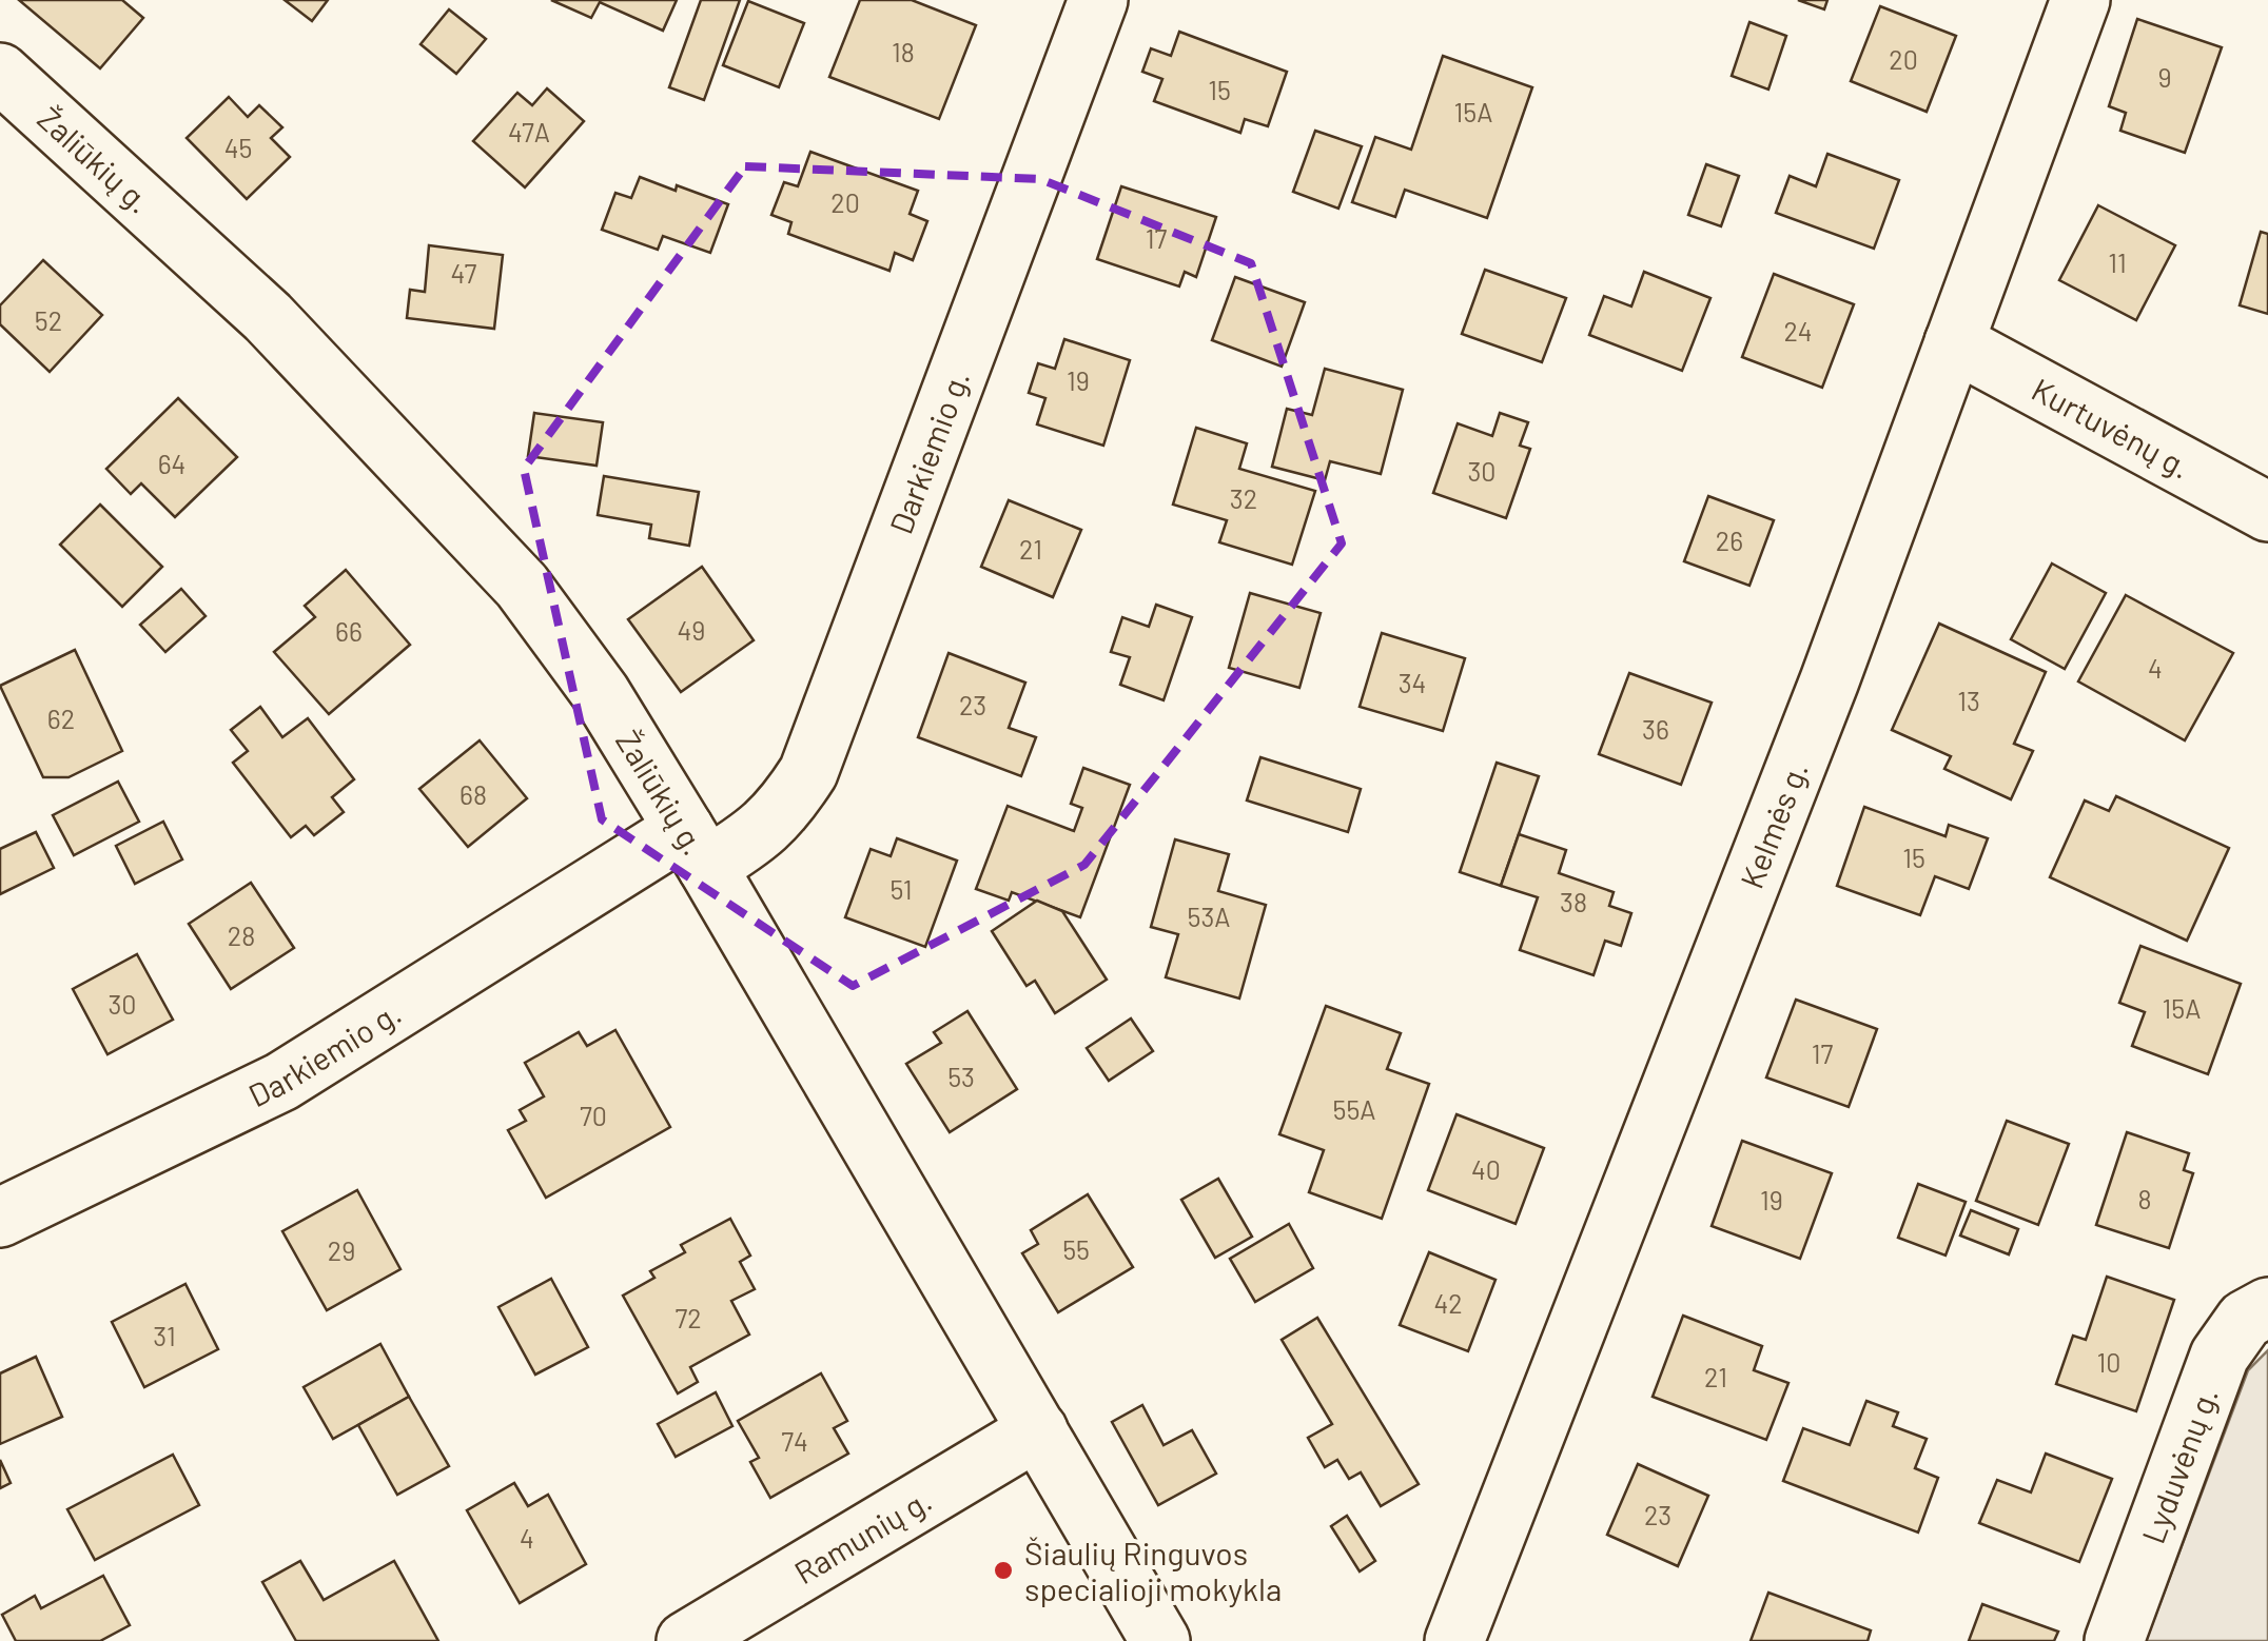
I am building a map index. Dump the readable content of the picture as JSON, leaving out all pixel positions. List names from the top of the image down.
{
  "streets": {
    "street": [
      "Žaliūkių g.",
      "Kurtuvėnų g.",
      "Darkiemio g.",
      "Kelmės g.",
      "Lyduvėnų g.",
      "Ramunių g."
    ]
  },
  "crossings": [
    ["Žaliūkių g.", "Darkiemio g."],
    ["Žaliūkių g.", "Ramunių g."],
    ["Kurtuvėnų g.", "Kelmės g."]
  ],
  "places": ["Šiaulių Ringuvos specialioji mokykla"],
  "house_numbers": [
    "18",
    "20",
    "9",
    "15",
    "15A",
    "47A",
    "45",
    "20",
    "17",
    "11",
    "47",
    "52",
    "24",
    "19",
    "64",
    "30",
    "32",
    "26",
    "21",
    "49",
    "66",
    "4",
    "34",
    "13",
    "23",
    "62",
    "36",
    "68",
    "15",
    "51",
    "38",
    "53A",
    "28",
    "30",
    "15A",
    "17",
    "53",
    "55A",
    "70",
    "40",
    "8",
    "19",
    "55",
    "29",
    "42",
    "72",
    "31",
    "10",
    "21",
    "74",
    "23",
    "4"
  ]
}
